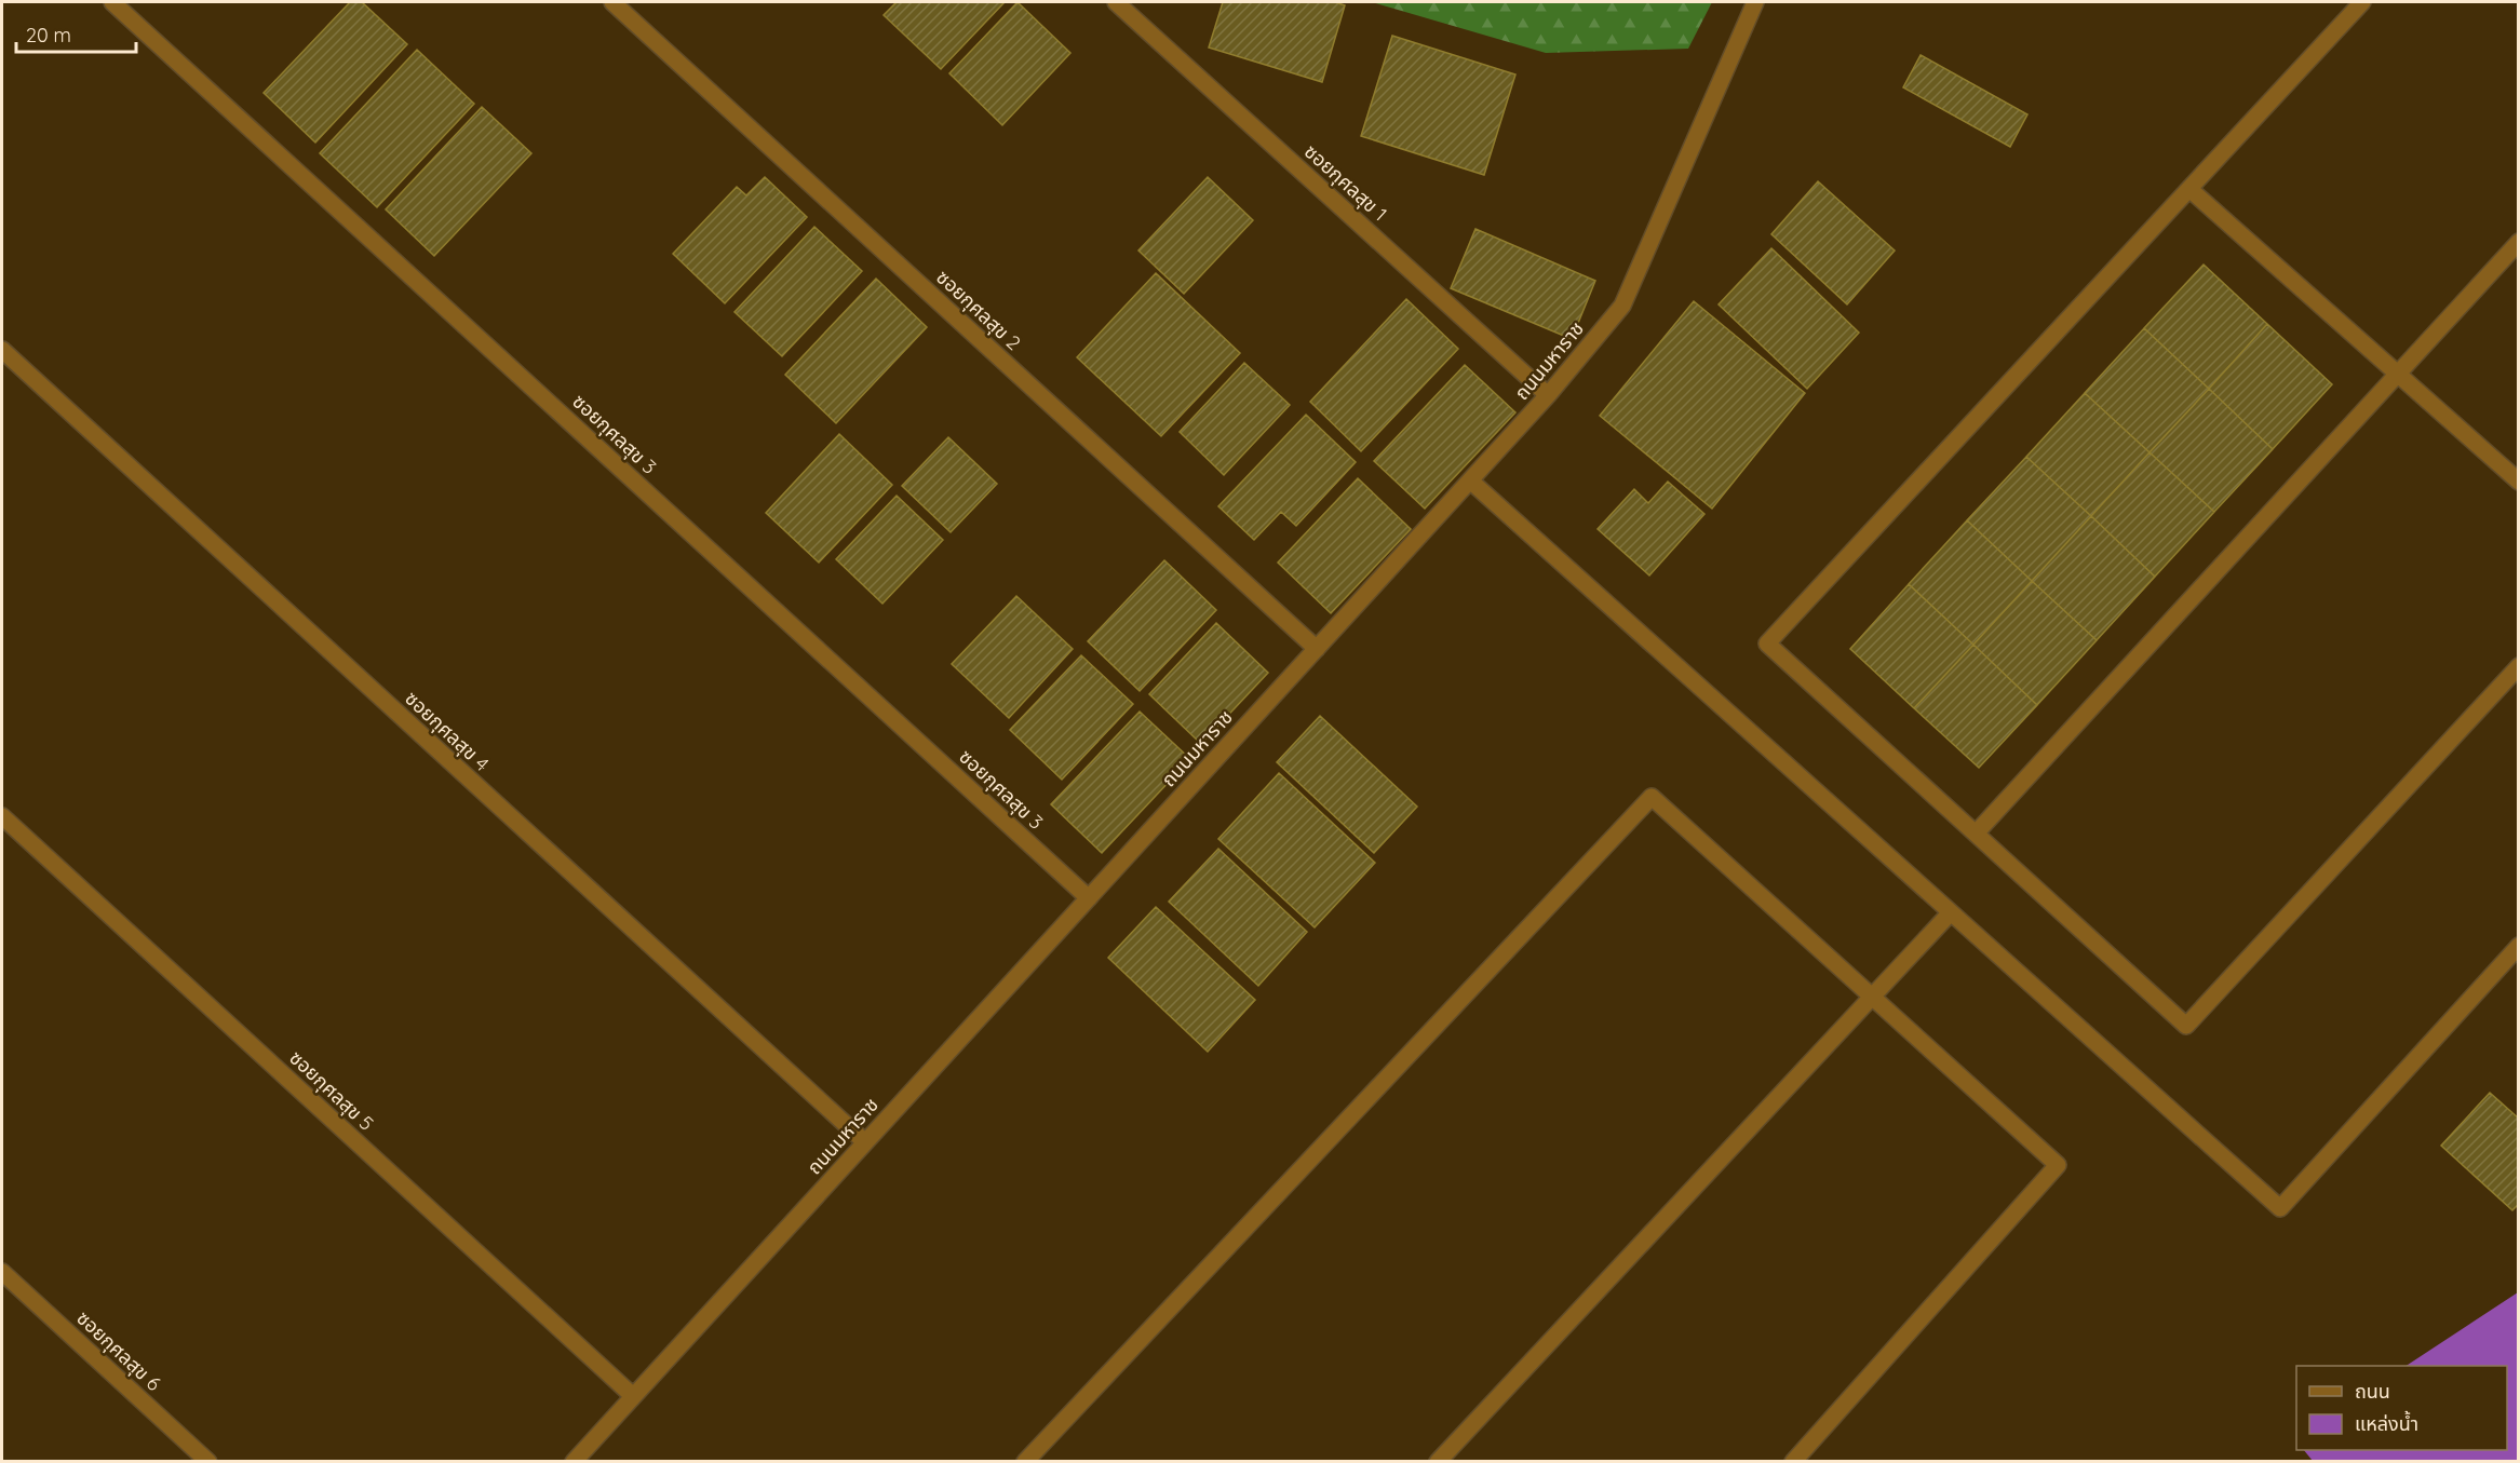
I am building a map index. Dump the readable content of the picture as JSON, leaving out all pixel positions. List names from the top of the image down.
{
  "streets": {
    "street": [
      "ซอยกุศลสุข 1",
      "ซอยกุศลสุข 2",
      "ถนนมหาราช",
      "ซอยกุศลสุข 3",
      "ซอยกุศลสุข 4",
      "ซอยกุศลสุข 5",
      "ซอยกุศลสุข 6"
    ]
  },
  "crossings": [
    ["ซอยกุศลสุข 1", "ถนนมหาราช"],
    ["ซอยกุศลสุข 2", "ถนนมหาราช"],
    ["ถนนมหาราช", "ซอยกุศลสุข 3"],
    ["ถนนมหาราช", "ซอยกุศลสุข 4"],
    ["ถนนมหาราช", "ซอยกุศลสุข 5"]
  ],
  "legend": ["ถนน", "แหล่งน้ำ"],
  "scale_bar": "20 m"
}
